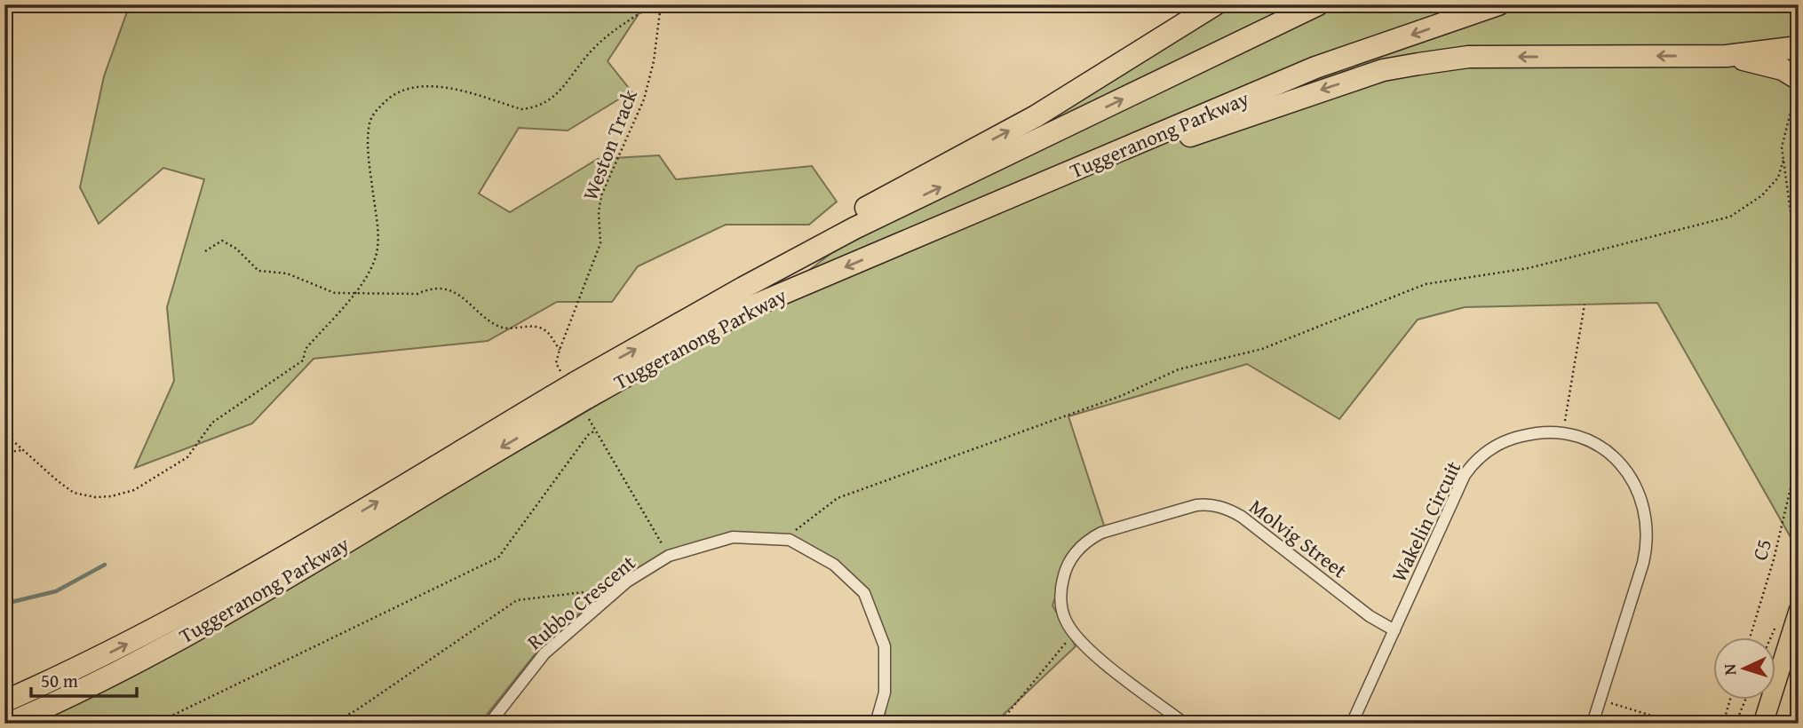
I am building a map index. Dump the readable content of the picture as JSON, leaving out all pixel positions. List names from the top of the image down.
{
  "streets": {
    "highway": ["Tuggeranong Parkway"],
    "street": ["Wakelin Circuit", "Molvig Street", "Rubbo Crescent"],
    "path": ["Weston Track", "C5"]
  },
  "crossings": [
    ["Tuggeranong Parkway", "Weston Track"],
    ["Wakelin Circuit", "Molvig Street"]
  ],
  "scale_bar": "50 m",
  "north": "left"
}
